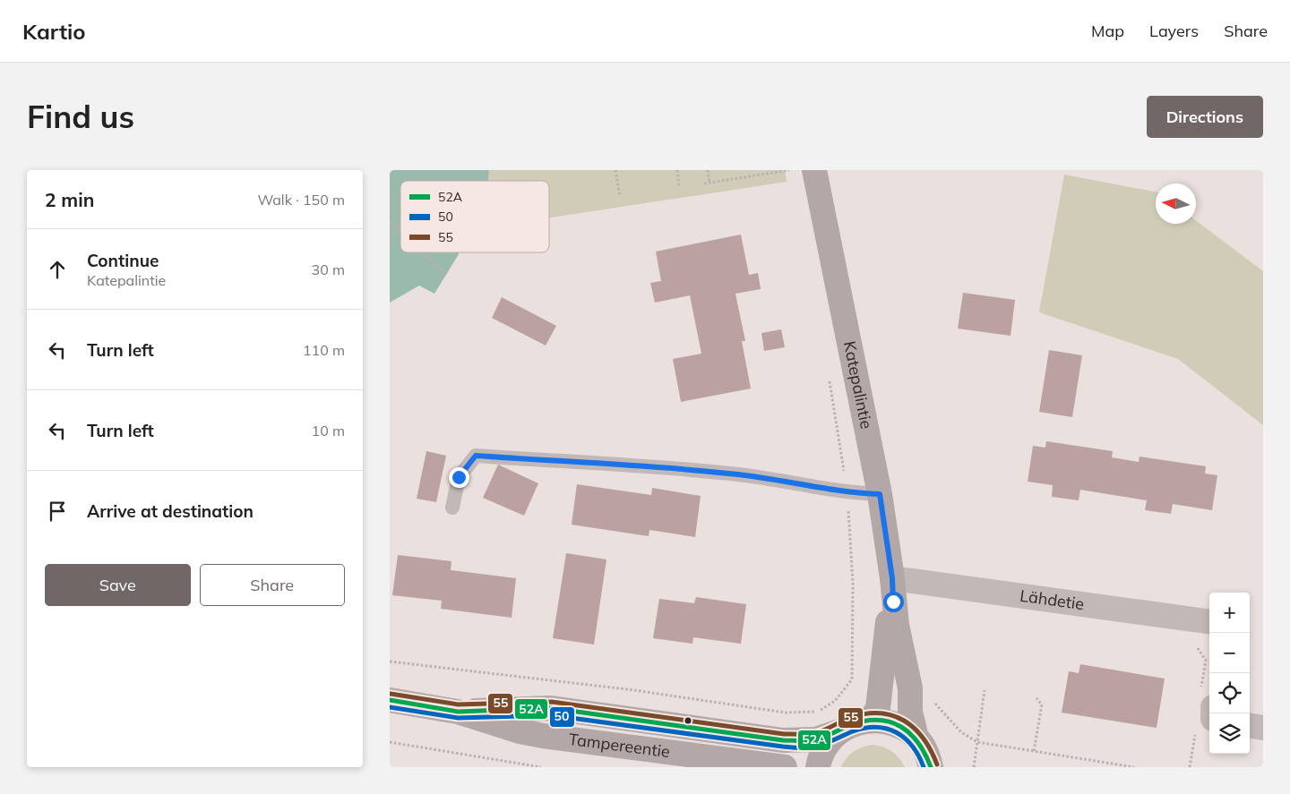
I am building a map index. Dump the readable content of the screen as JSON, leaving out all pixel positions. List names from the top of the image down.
{
  "streets": {
    "main road": ["Katepalintie", "Tampereentie"],
    "street": ["Lähdetie"]
  },
  "crossings": [
    ["Katepalintie", "Lähdetie"],
    ["Katepalintie", "Tampereentie"]
  ],
  "lines": ["transit line 55", "transit line 52A", "transit line 50"],
  "legend": ["52A", "50", "55"],
  "north": "left",
  "page": {
    "header": "Kartio",
    "nav": ["Map", "Layers", "Share"],
    "buttons": [
      "Directions",
      ["Save", "Share"]
    ],
    "title": "Find us",
    "heading": ["2 min", "Walk · 150 m"],
    "list": [
      ["Continue", "Katepalintie", "30 m"],
      ["Turn left", "110 m"],
      ["Turn left", "10 m"],
      "Arrive at destination"
    ],
    "map_buttons": ["+", "−"]
  }
}
